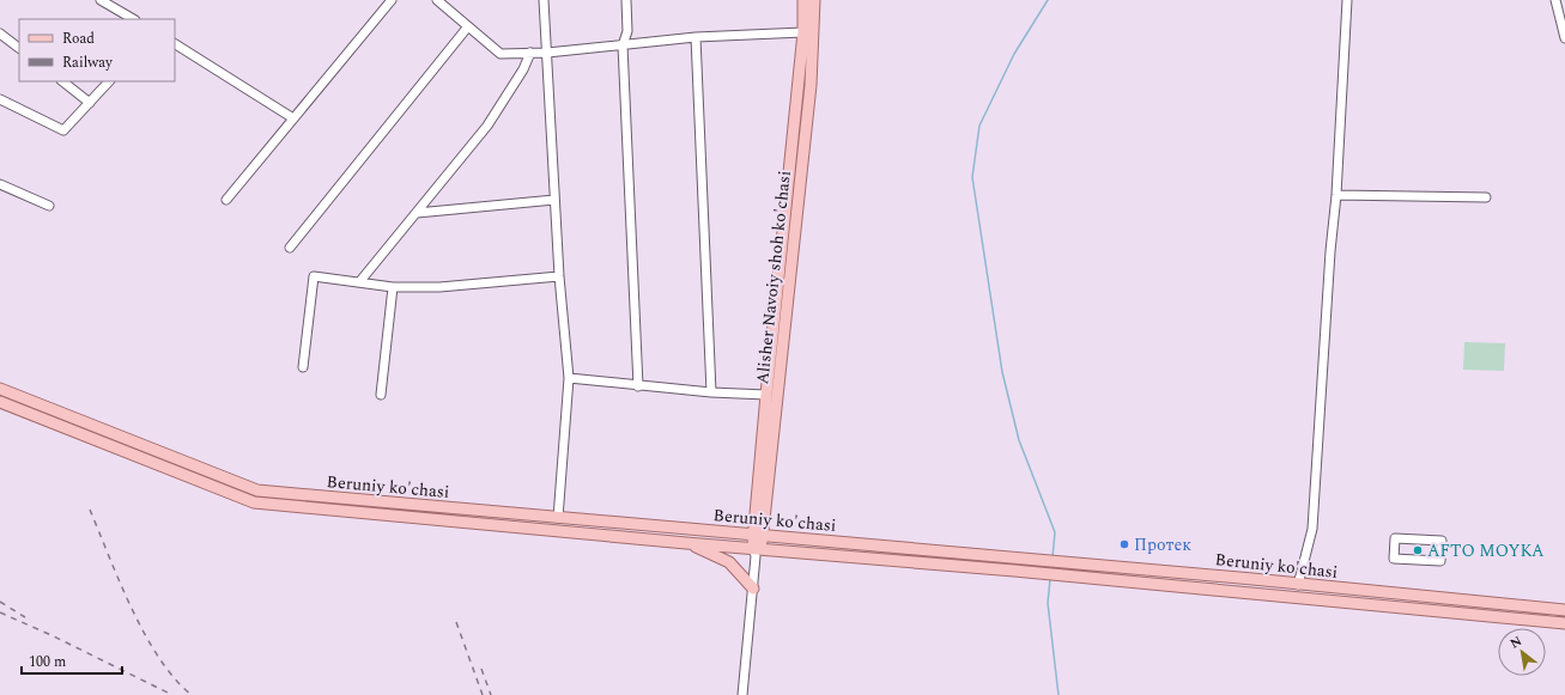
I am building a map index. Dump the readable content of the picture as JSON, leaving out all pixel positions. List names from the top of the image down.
{
  "streets": {
    "main road": ["Alisher Navoiy shoh ko'chasi", "Beruniy ko'chasi"]
  },
  "crossings": [
    ["Alisher Navoiy shoh ko'chasi", "Beruniy ko'chasi"]
  ],
  "places": ["Протек", "AFTO MOYKA"],
  "legend": ["Road", "Railway"],
  "scale_bar": "100 m",
  "north": "top left"
}
